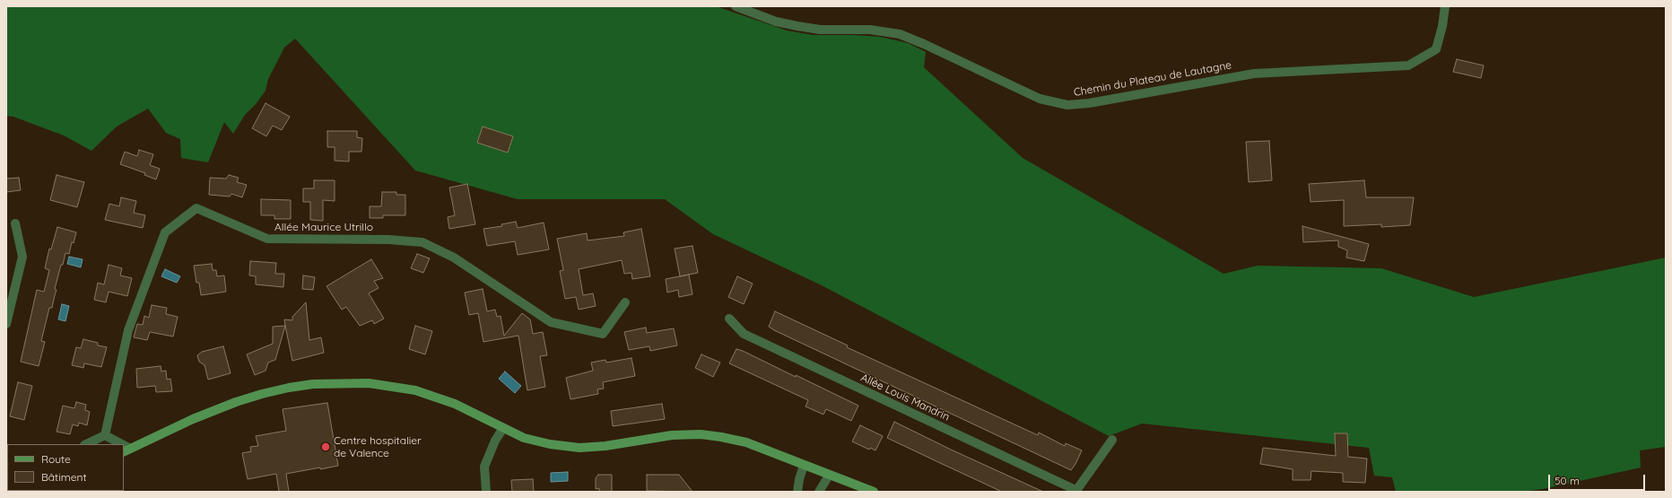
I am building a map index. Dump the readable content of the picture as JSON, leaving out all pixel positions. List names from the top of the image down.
{
  "streets": {
    "street": ["Chemin du Plateau de Lautagne", "Allée Maurice Utrillo", "Allée Louis Mandrin"]
  },
  "places": ["Centre hospitalier de Valence"],
  "legend": ["Route", "Bâtiment"],
  "scale_bar": "50 m"
}
